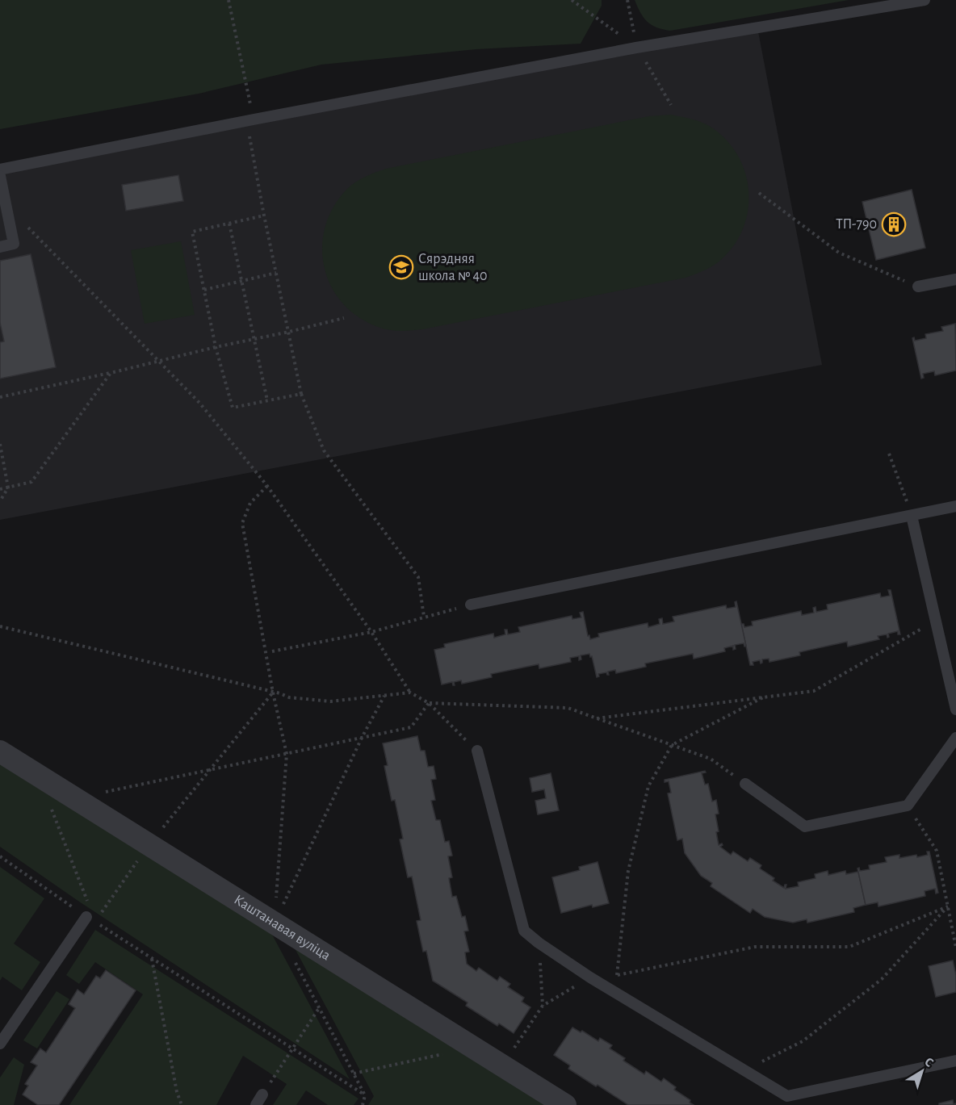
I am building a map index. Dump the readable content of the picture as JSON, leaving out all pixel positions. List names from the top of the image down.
{
  "streets": {
    "street": ["Каштанавая вуліца"]
  },
  "places": {
    "building": ["ТП-790"],
    "school or university": ["Сярэдняя школа № 40"]
  },
  "north": "top right"
}
